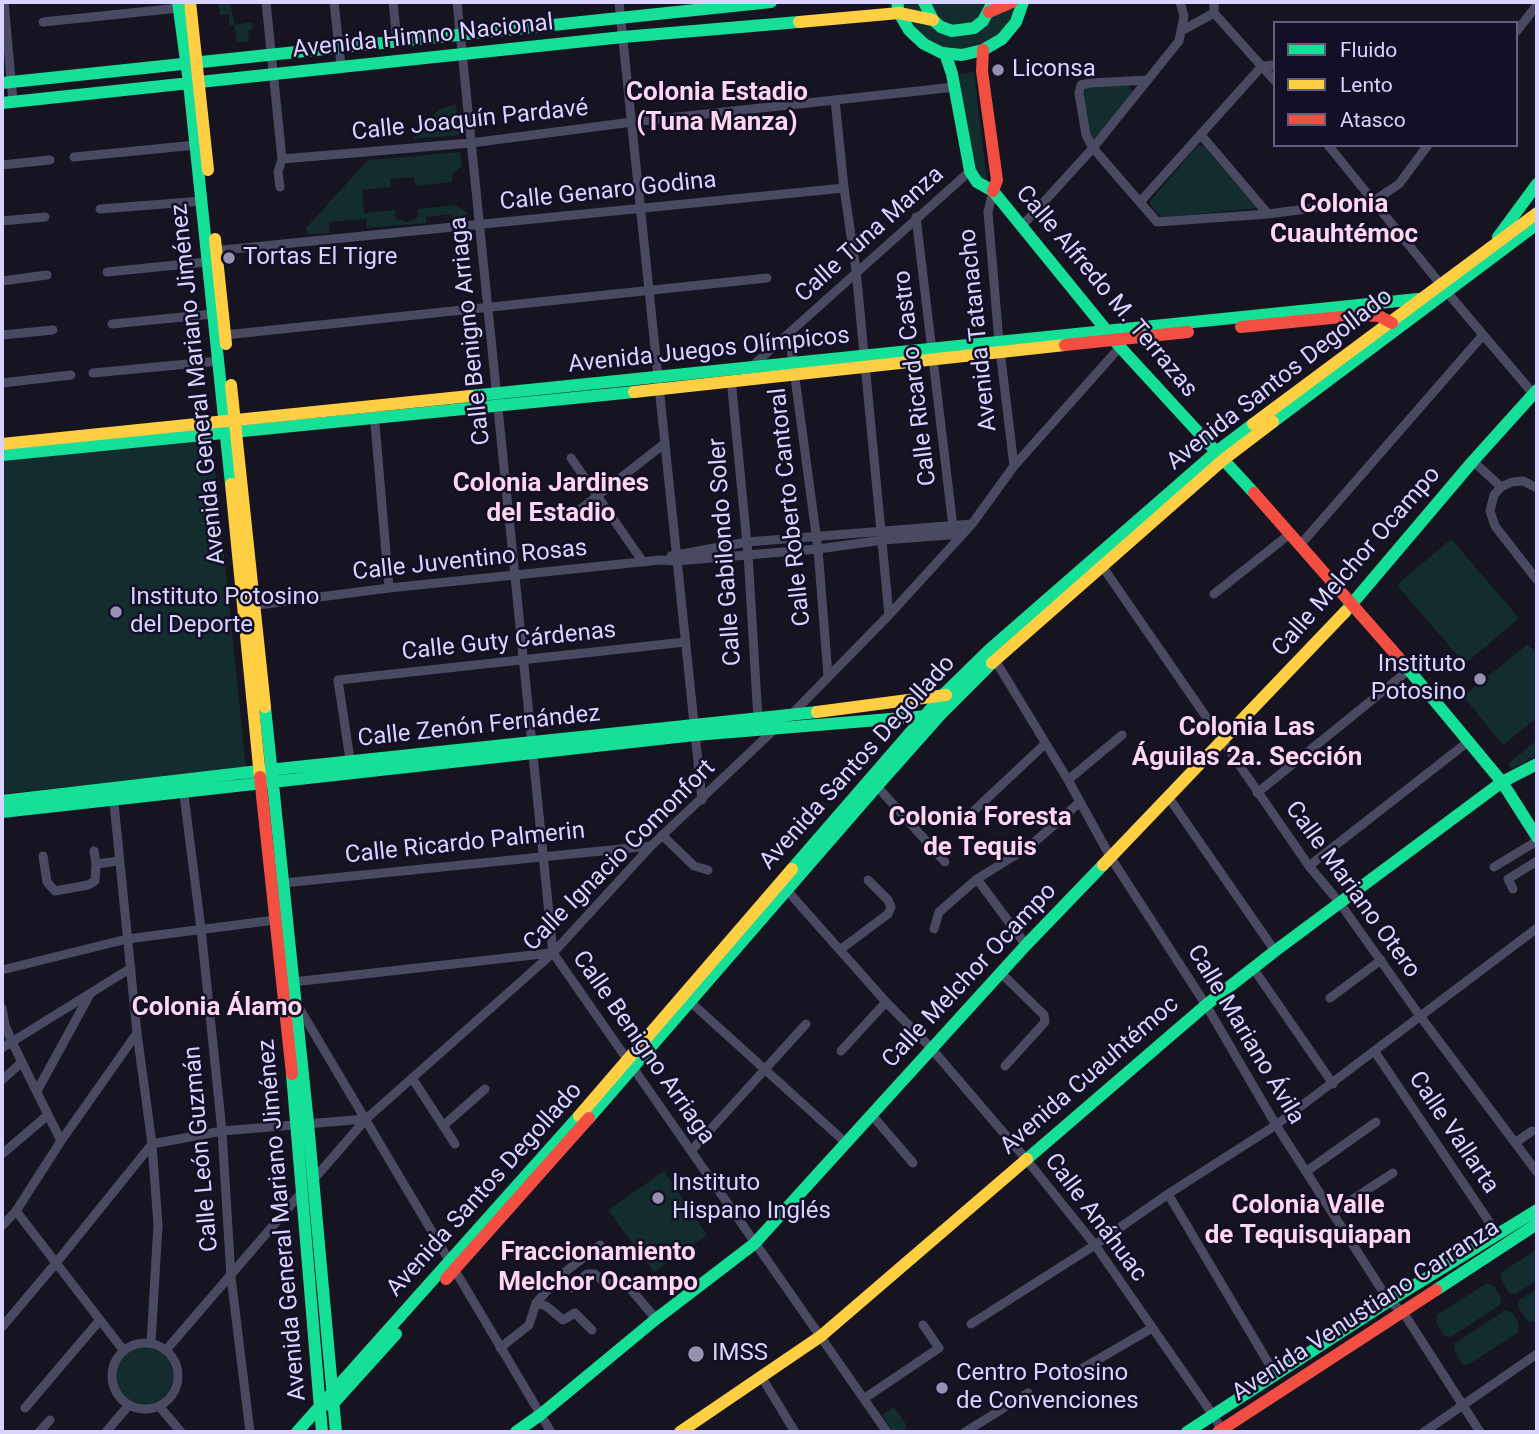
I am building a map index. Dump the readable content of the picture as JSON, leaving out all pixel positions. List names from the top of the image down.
{
  "streets": {
    "street": [
      "Avenida Himno Nacional",
      "Calle Joaquín Pardavé",
      "Calle Genaro Godina",
      "Calle Tuna Manza",
      "Calle Alfredo M. Terrazas",
      "Avenida Tatanacho",
      "Calle Benigno Arriaga",
      "Avenida Juegos Olímpicos",
      "Calle Ricardo Castro",
      "Avenida Santos Degollado",
      "Avenida General Mariano Jiménez",
      "Calle Roberto Cantoral",
      "Calle Gabilondo Soler",
      "Calle Juventino Rosas",
      "Calle Melchor Ocampo",
      "Calle Guty Cárdenas",
      "Calle Zenón Fernández",
      "Calle Ricardo Palmerin",
      "Calle Ignacio Comonfort",
      "Calle Mariano Otero",
      "Calle Mariano Ávila",
      "Avenida Cuauhtémoc",
      "Calle Vallarta",
      "Calle León Guzmán",
      "Calle Anáhuac",
      "Avenida Venustiano Carranza"
    ]
  },
  "crossings": [
    ["Avenida Himno Nacional", "Calle Benigno Arriaga"],
    ["Avenida Himno Nacional", "Avenida General Mariano Jiménez"],
    ["Calle Joaquín Pardavé", "Calle Benigno Arriaga"],
    ["Calle Genaro Godina", "Calle Benigno Arriaga"],
    ["Calle Genaro Godina", "Avenida General Mariano Jiménez"],
    ["Calle Tuna Manza", "Avenida Juegos Olímpicos"],
    ["Calle Tuna Manza", "Calle Ricardo Castro"],
    ["Calle Tuna Manza", "Calle Roberto Cantoral"],
    ["Calle Tuna Manza", "Calle Gabilondo Soler"],
    ["Calle Alfredo M. Terrazas", "Avenida Tatanacho"],
    ["Calle Alfredo M. Terrazas", "Avenida Juegos Olímpicos"],
    ["Calle Alfredo M. Terrazas", "Avenida Santos Degollado"],
    ["Calle Alfredo M. Terrazas", "Calle Melchor Ocampo"],
    ["Calle Alfredo M. Terrazas", "Calle Ignacio Comonfort"],
    ["Calle Alfredo M. Terrazas", "Avenida Cuauhtémoc"],
    ["Avenida Tatanacho", "Avenida Juegos Olímpicos"],
    ["Avenida Tatanacho", "Calle Ignacio Comonfort"],
    ["Calle Benigno Arriaga", "Avenida Juegos Olímpicos"],
    ["Calle Benigno Arriaga", "Avenida Santos Degollado"],
    ["Calle Benigno Arriaga", "Calle Juventino Rosas"],
    ["Calle Benigno Arriaga", "Calle Melchor Ocampo"],
    ["Calle Benigno Arriaga", "Calle Guty Cárdenas"],
    ["Calle Benigno Arriaga", "Calle Zenón Fernández"],
    ["Calle Benigno Arriaga", "Calle Ricardo Palmerin"],
    ["Calle Benigno Arriaga", "Calle Ignacio Comonfort"],
    ["Calle Benigno Arriaga", "Avenida Cuauhtémoc"],
    ["Avenida Juegos Olímpicos", "Calle Ricardo Castro"],
    ["Avenida Juegos Olímpicos", "Avenida Santos Degollado"],
    ["Avenida Juegos Olímpicos", "Avenida General Mariano Jiménez"],
    ["Avenida Juegos Olímpicos", "Calle Roberto Cantoral"],
    ["Avenida Juegos Olímpicos", "Calle Gabilondo Soler"],
    ["Avenida Juegos Olímpicos", "Calle Ignacio Comonfort"],
    ["Calle Ricardo Castro", "Calle Juventino Rosas"],
    ["Calle Ricardo Castro", "Calle Ignacio Comonfort"],
    ["Avenida Santos Degollado", "Avenida General Mariano Jiménez"],
    ["Avenida Santos Degollado", "Calle Zenón Fernández"],
    ["Avenida Santos Degollado", "Calle Mariano Otero"],
    ["Avenida Santos Degollado", "Calle Mariano Ávila"],
    ["Avenida Santos Degollado", "Calle Anáhuac"],
    ["Avenida General Mariano Jiménez", "Calle Juventino Rosas"],
    ["Avenida General Mariano Jiménez", "Calle Zenón Fernández"],
    ["Avenida General Mariano Jiménez", "Calle Ricardo Palmerin"],
    ["Avenida General Mariano Jiménez", "Calle Ignacio Comonfort"],
    ["Calle Roberto Cantoral", "Calle Juventino Rosas"],
    ["Calle Roberto Cantoral", "Calle Ignacio Comonfort"],
    ["Calle Gabilondo Soler", "Calle Juventino Rosas"],
    ["Calle Gabilondo Soler", "Calle Zenón Fernández"],
    ["Calle Juventino Rosas", "Calle Ignacio Comonfort"],
    ["Calle Melchor Ocampo", "Calle Mariano Otero"],
    ["Calle Melchor Ocampo", "Calle Mariano Ávila"],
    ["Calle Melchor Ocampo", "Calle Anáhuac"],
    ["Calle Guty Cárdenas", "Calle Zenón Fernández"],
    ["Calle Zenón Fernández", "Calle Ignacio Comonfort"],
    ["Calle Zenón Fernández", "Calle León Guzmán"],
    ["Calle Ricardo Palmerin", "Calle Ignacio Comonfort"],
    ["Calle Ignacio Comonfort", "Calle León Guzmán"],
    ["Calle Mariano Otero", "Avenida Cuauhtémoc"],
    ["Calle Mariano Ávila", "Avenida Cuauhtémoc"],
    ["Calle Mariano Ávila", "Avenida Venustiano Carranza"],
    ["Avenida Cuauhtémoc", "Calle Anáhuac"],
    ["Calle Vallarta", "Avenida Venustiano Carranza"],
    ["Calle Anáhuac", "Avenida Venustiano Carranza"]
  ],
  "districts": [
    "Colonia Estadio (Tuna Manza)",
    "Colonia Cuauhtémoc",
    "Colonia Jardines del Estadio",
    "Colonia Las Águilas 2a. Sección",
    "Colonia Foresta de Tequis",
    "Colonia Álamo",
    "Colonia Valle de Tequisquiapan",
    "Fraccionamiento Melchor Ocampo"
  ],
  "places": [
    "Liconsa",
    "Tortas El Tigre",
    "Instituto Potosino del Deporte",
    "Instituto Potosino",
    "Instituto Hispano Inglés",
    "IMSS",
    "Centro Potosino de Convenciones"
  ],
  "legend": ["Fluido", "Lento", "Atasco"]
}
